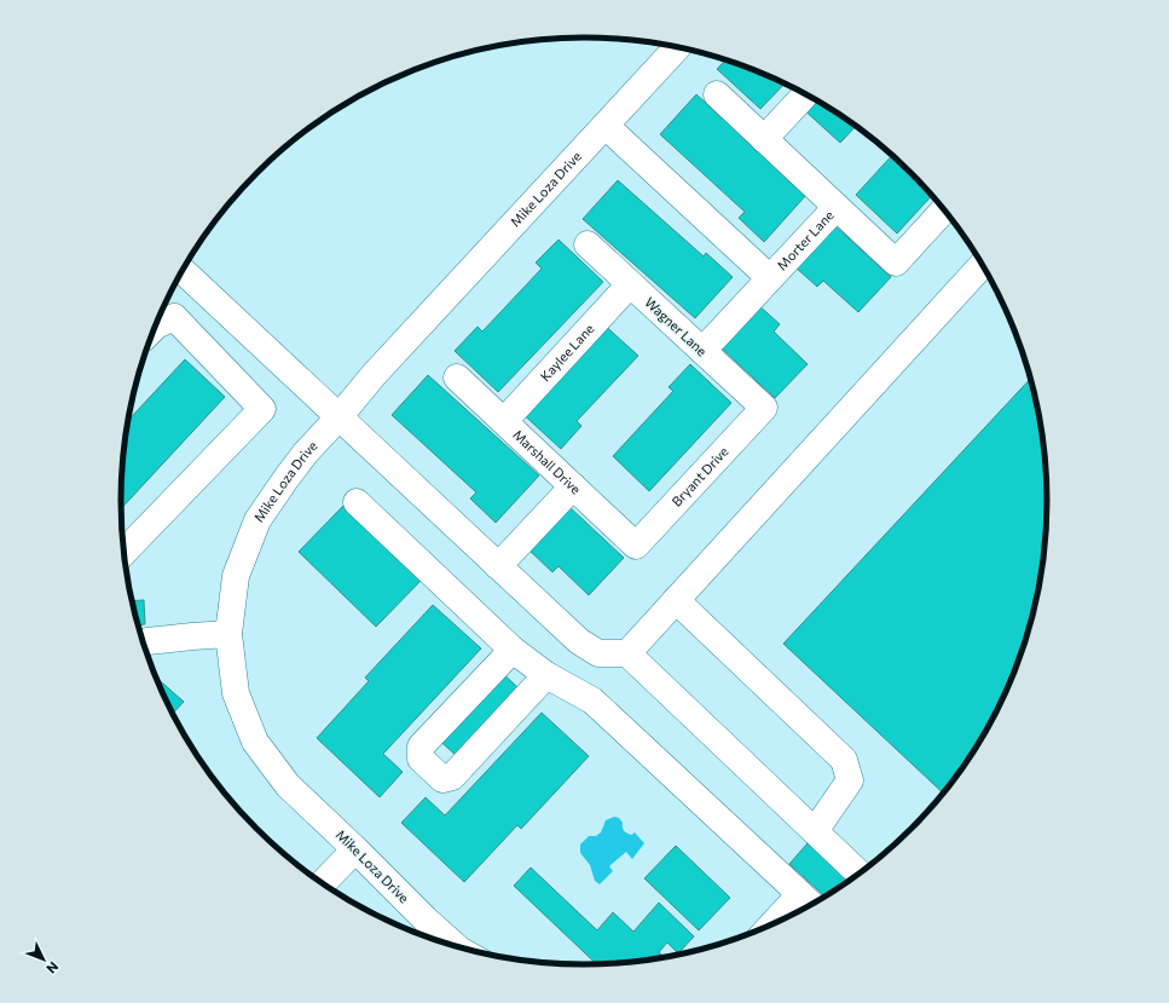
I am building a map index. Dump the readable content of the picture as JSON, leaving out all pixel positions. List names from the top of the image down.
{
  "streets": {
    "street": [
      "Mike Loza Drive",
      "Morter Lane",
      "Wagner Lane",
      "Kaylee Lane",
      "Marshall Drive",
      "Bryant Drive"
    ]
  },
  "crossings": [
    ["Morter Lane", "Wagner Lane"],
    ["Wagner Lane", "Kaylee Lane"],
    ["Wagner Lane", "Bryant Drive"],
    ["Kaylee Lane", "Marshall Drive"],
    ["Marshall Drive", "Bryant Drive"]
  ],
  "north": "bottom right"
}
